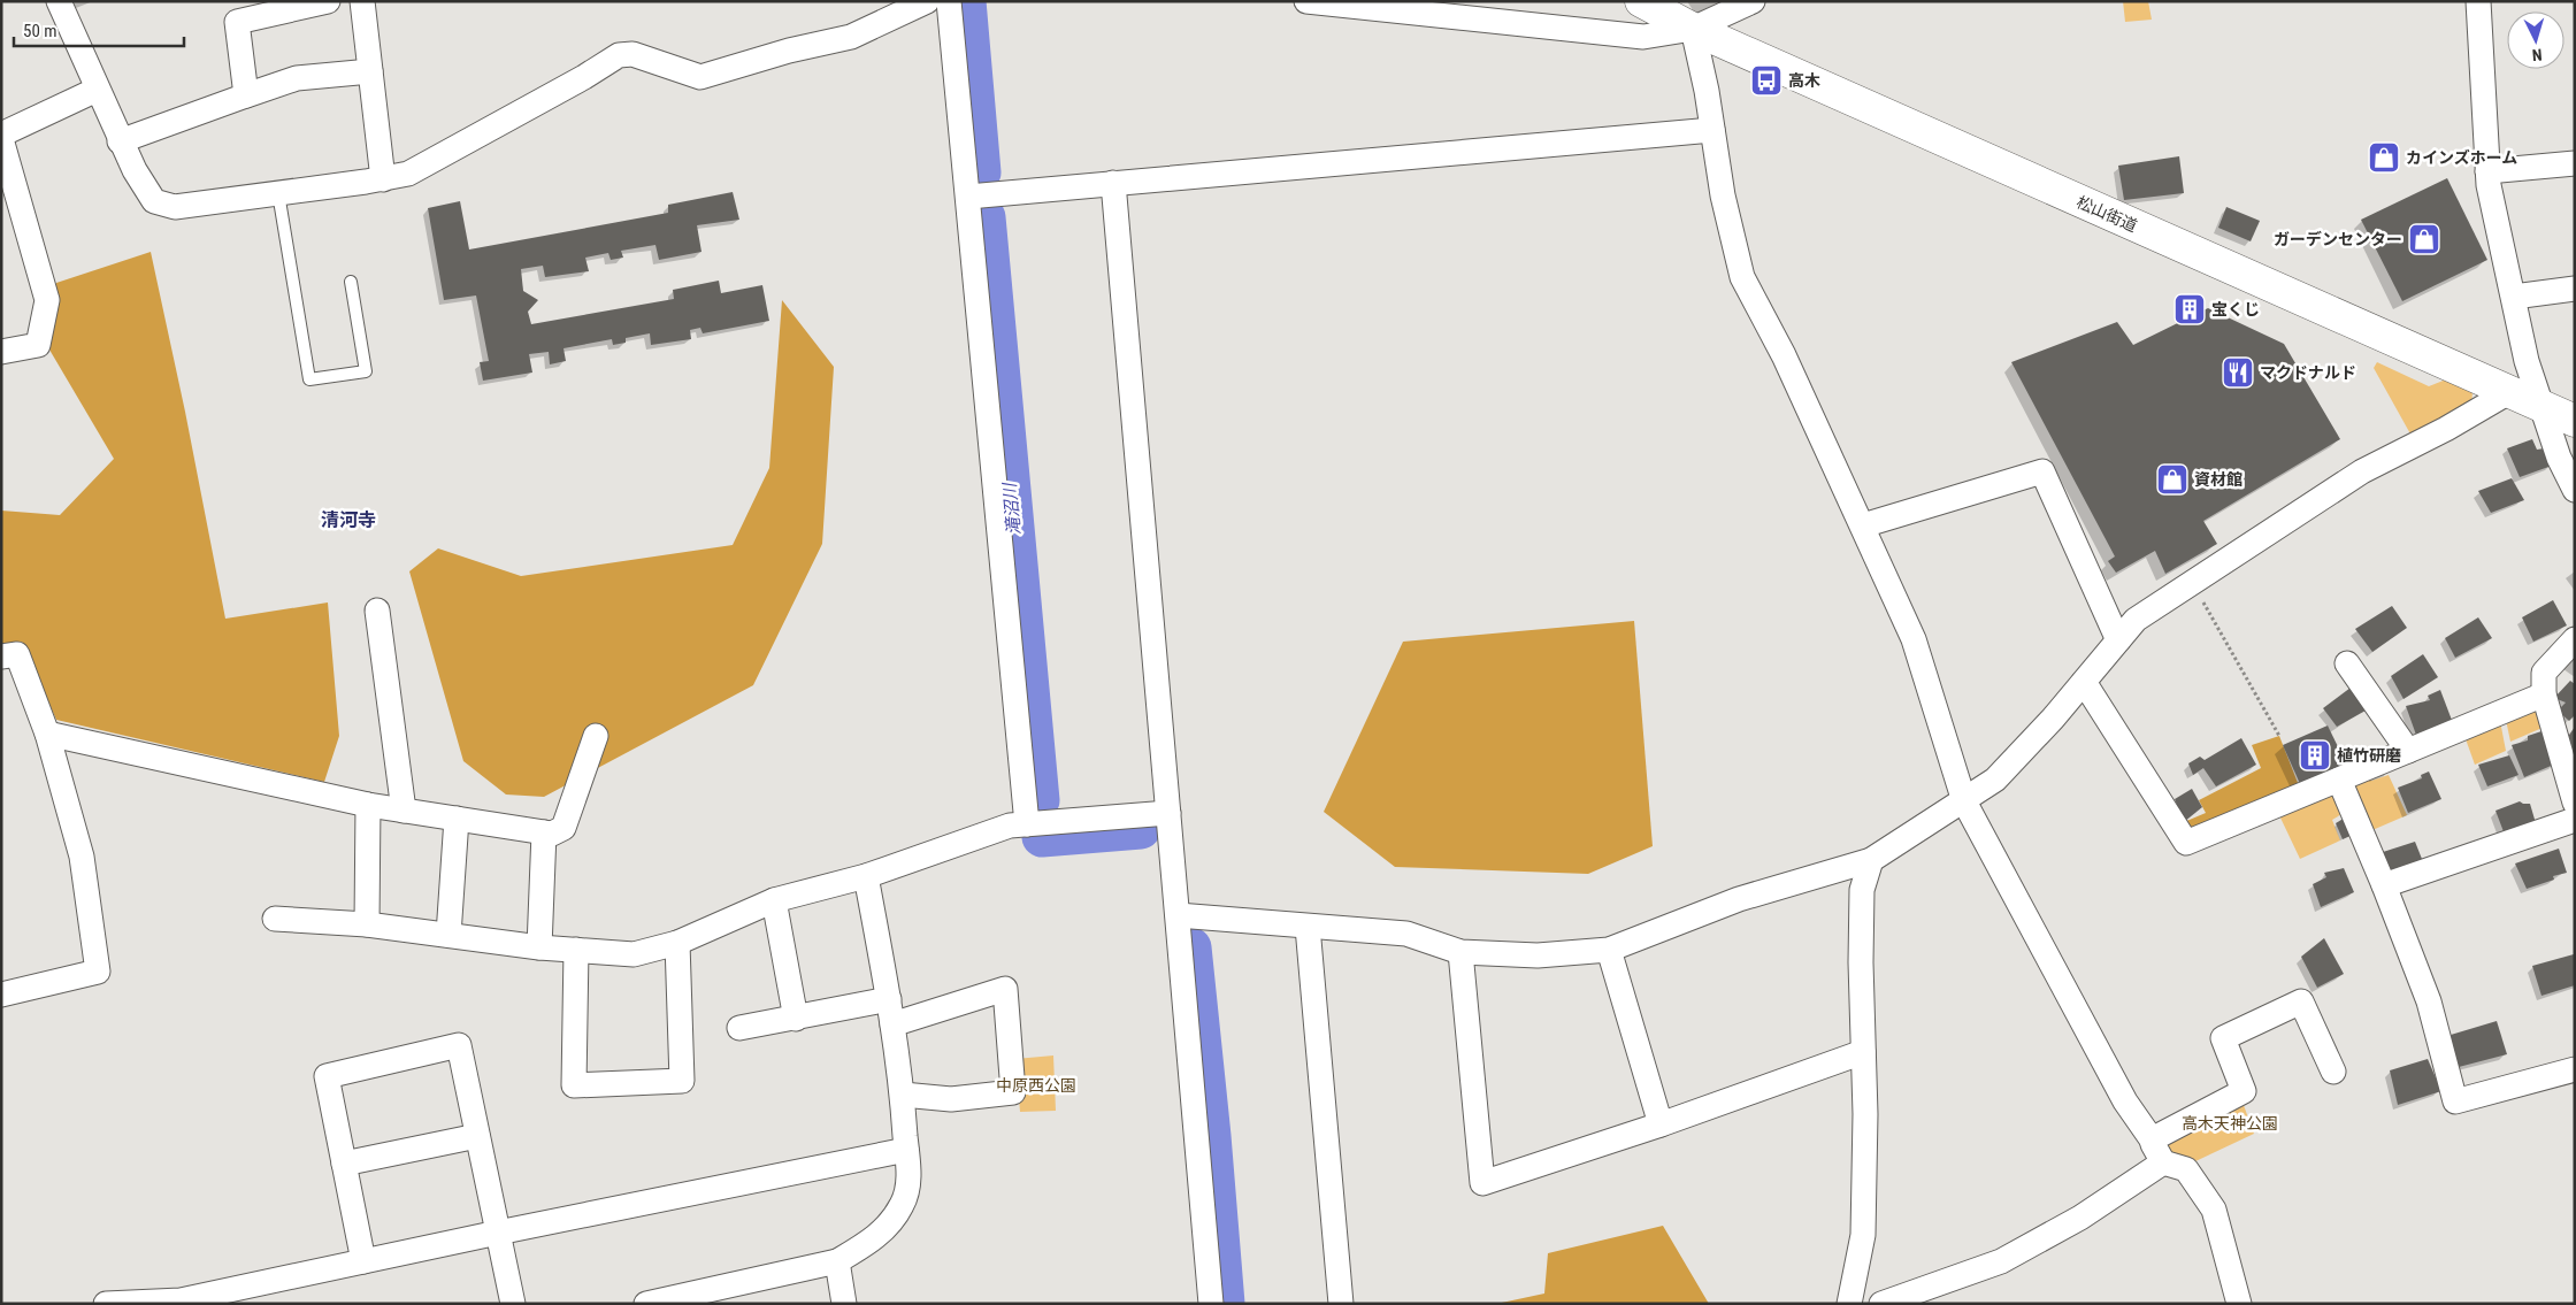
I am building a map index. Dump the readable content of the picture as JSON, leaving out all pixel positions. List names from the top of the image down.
{
  "streets": {
    "main road": ["松山街道"]
  },
  "districts": ["清河寺"],
  "water": ["滝沼川"],
  "parks": ["中原西公園", "高木天神公園"],
  "places": {
    "bus stop": ["高木"],
    "shop": ["カインズホーム", "ガーデンセンター", "資材館"],
    "building": ["宝くじ", "植竹研磨"],
    "restaurant": ["マクドナルド"]
  },
  "scale_bar": "50 m",
  "north": "bottom"
}
